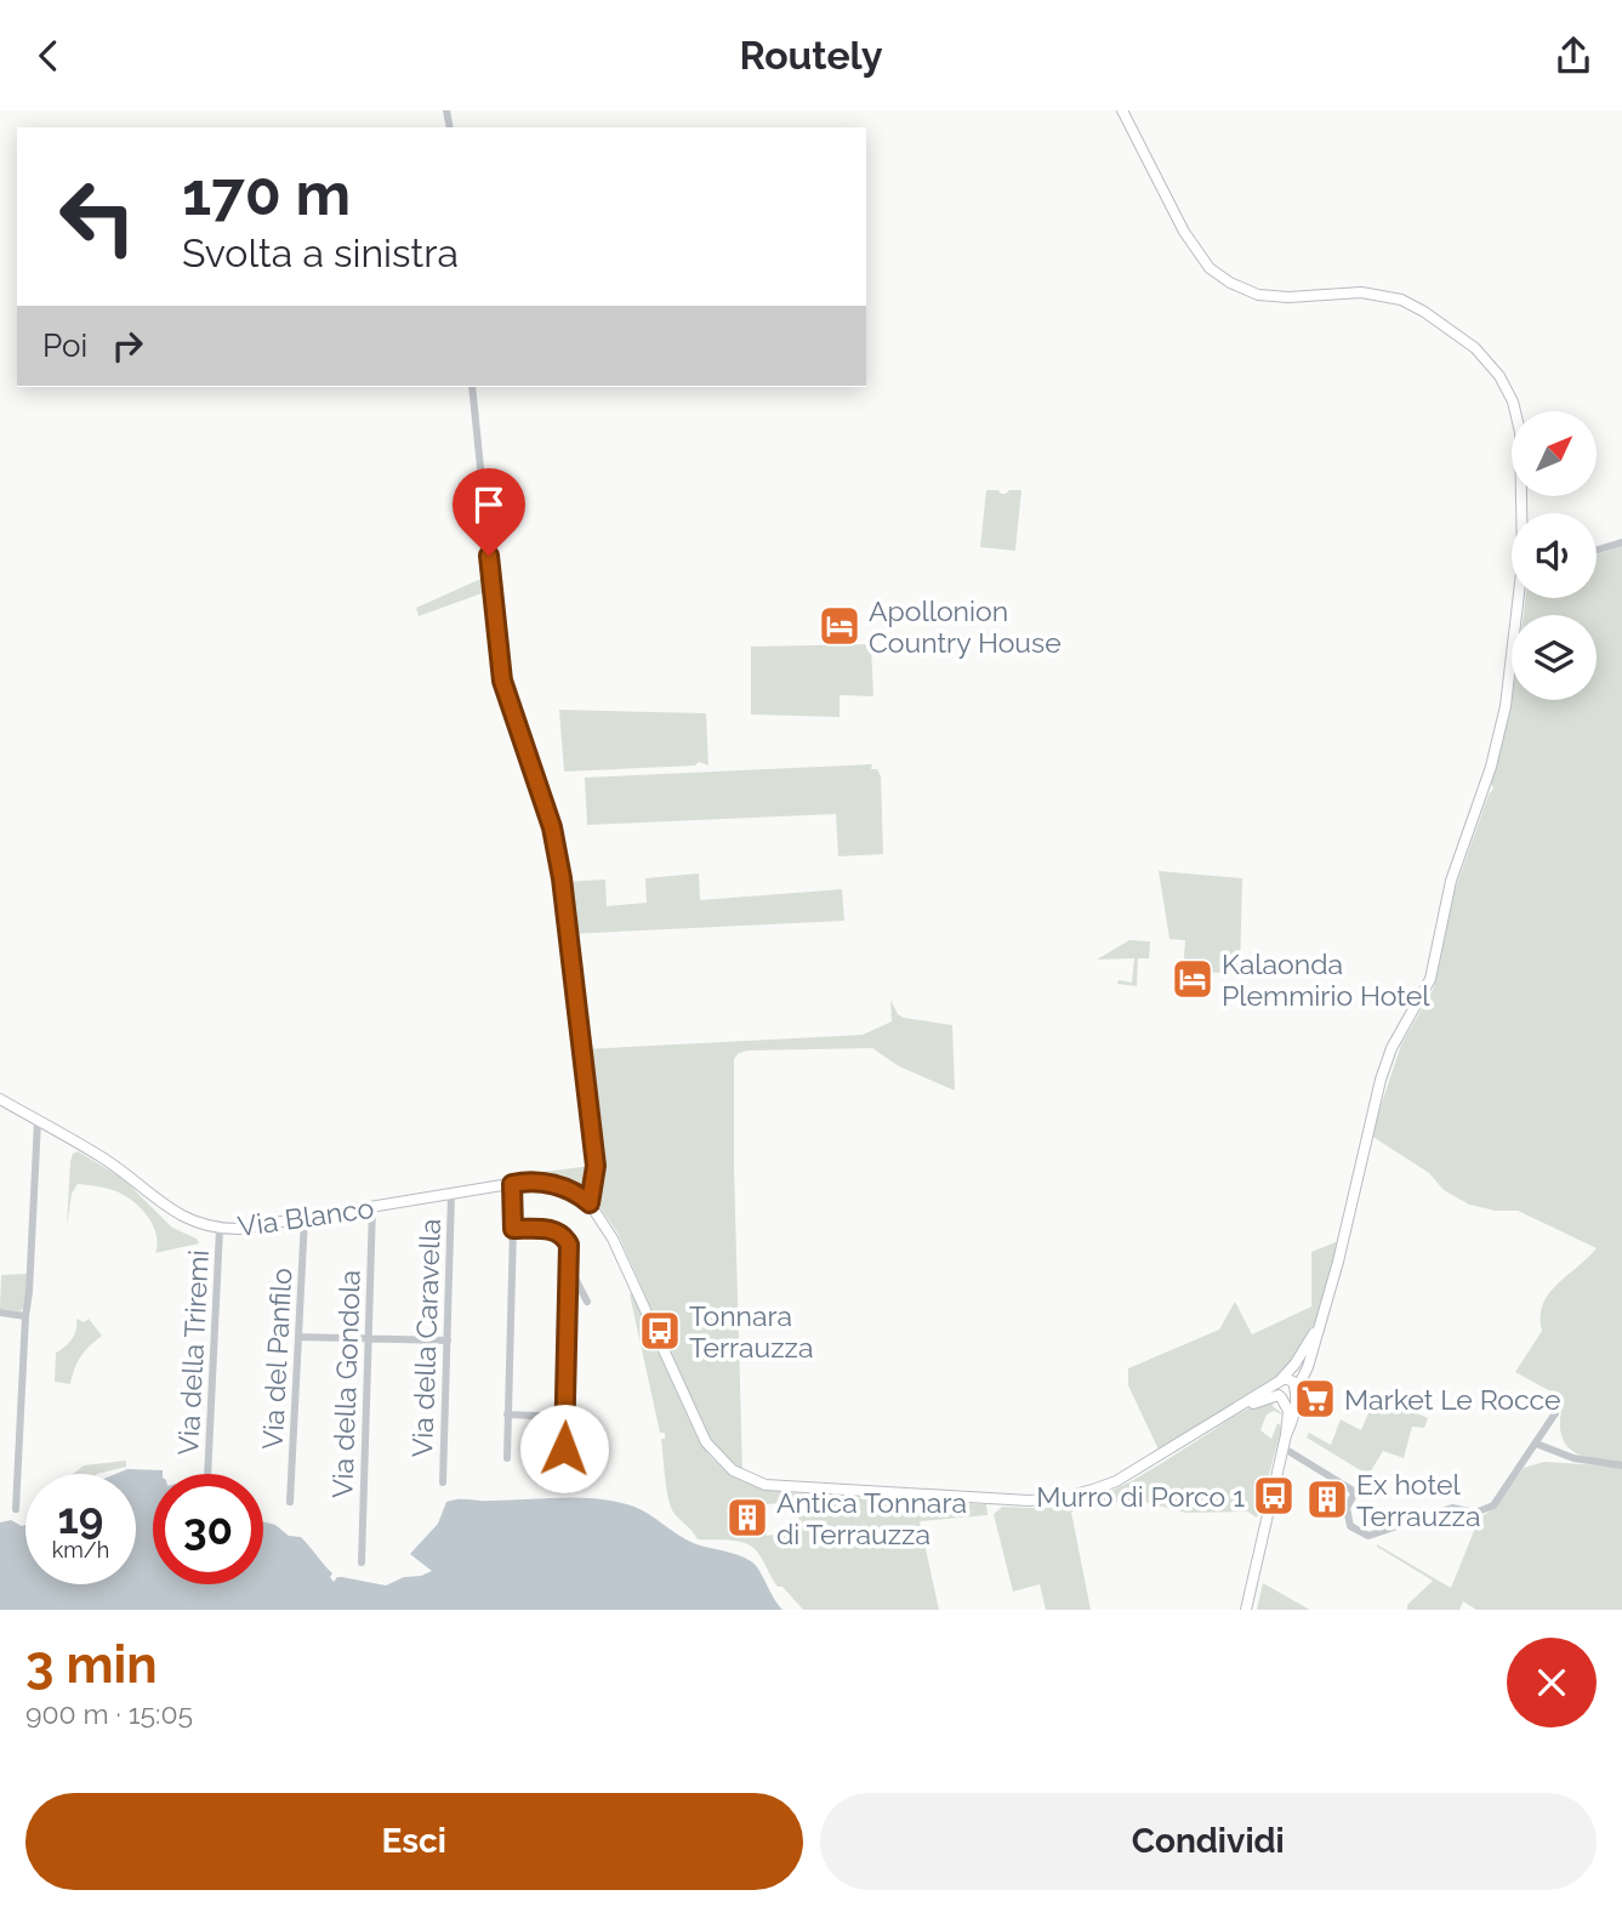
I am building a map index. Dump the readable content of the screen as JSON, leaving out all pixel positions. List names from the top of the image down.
{
  "streets": {
    "street": [
      "Via Blanco",
      "Via della Caravella",
      "Via della Triremi",
      "Via del Panfilo",
      "Via della Gondola"
    ]
  },
  "crossings": [
    ["Via Blanco", "Via della Caravella"],
    ["Via Blanco", "Via della Triremi"],
    ["Via Blanco", "Via del Panfilo"],
    ["Via Blanco", "Via della Gondola"]
  ],
  "places": {
    "hotel": ["Apollonion Country House", "Kalaonda Plemmirio Hotel"],
    "bus stop": ["Tonnara Terrauzza", "Murro di Porco 1"],
    "supermarket": ["Market Le Rocce"],
    "building": ["Ex hotel Terrauzza", "Antica Tonnara di Terrauzza"]
  },
  "north": "top right",
  "page": {
    "header": "Routely",
    "turn": ["170 m", "Svolta a sinistra"],
    "then": "Poi",
    "speed": "19 km/h",
    "limit": "30",
    "heading": ["3 min", "900 m · 15:05"],
    "buttons": ["Esci", "Condividi"]
  }
}
